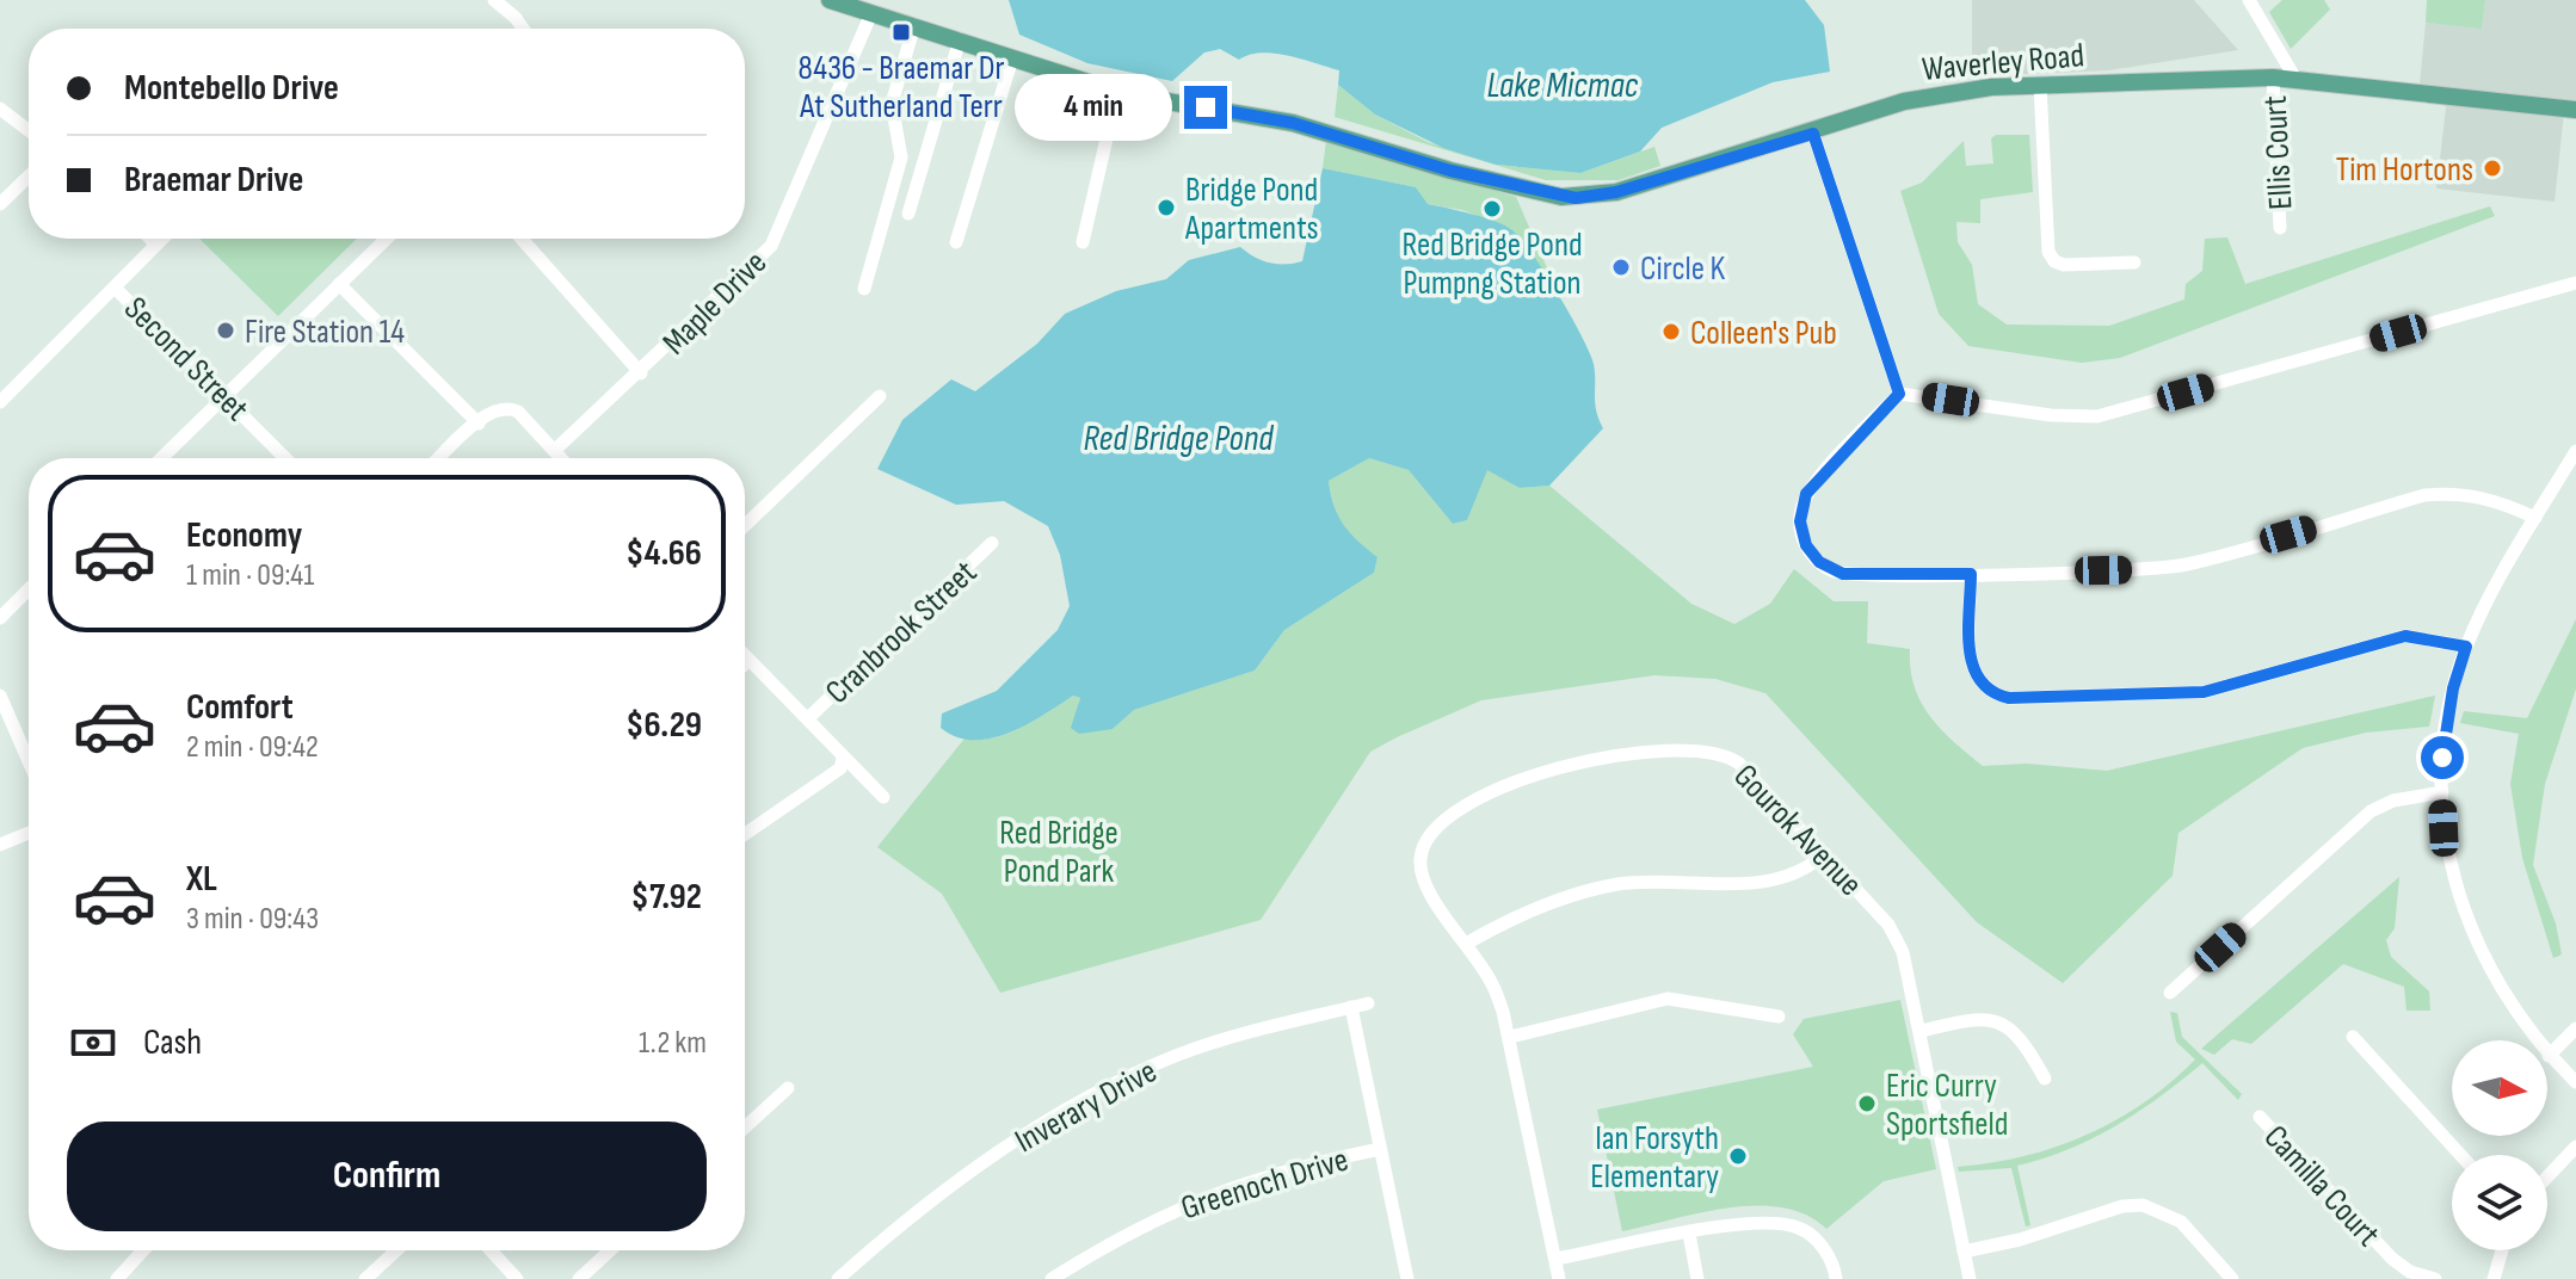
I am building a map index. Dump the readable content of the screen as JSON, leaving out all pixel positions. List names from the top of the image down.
{
  "streets": {
    "main road": ["Waverley Road"],
    "street": [
      "Ellis Court",
      "Maple Drive",
      "Second Street",
      "Cranbrook Street",
      "Gourok Avenue",
      "Inverary Drive",
      "Greenoch Drive",
      "Camilla Court"
    ]
  },
  "crossings": [
    ["Waverley Road", "Ellis Court"],
    ["Waverley Road", "Maple Drive"]
  ],
  "water": ["Lake Micmac", "Red Bridge Pond"],
  "parks": ["Red Bridge Pond Park"],
  "places": {
    "transit": ["8436 - Braemar Dr At Sutherland Terr"],
    "other": [
      "Tim Hortons",
      "Bridge Pond Apartments",
      "Red Bridge Pond Pumpng Station",
      "Circle K",
      "Fire Station 14",
      "Colleen's Pub",
      "Eric Curry Sportsfield",
      "Ian Forsyth Elementary"
    ]
  },
  "north": "right",
  "page": {
    "banner": ["Montebello Drive", "Braemar Drive"],
    "bubble": "4 min",
    "list": [
      {
        "name": "Economy",
        "note": "1 min · 09:41",
        "value": "$4.66"
      },
      {
        "name": "Comfort",
        "note": "2 min · 09:42",
        "value": "$6.29"
      },
      {
        "name": "XL",
        "note": "3 min · 09:43",
        "value": "$7.92"
      }
    ],
    "pay": ["Cash", "1.2 km"],
    "buttons": "Confirm"
  }
}
